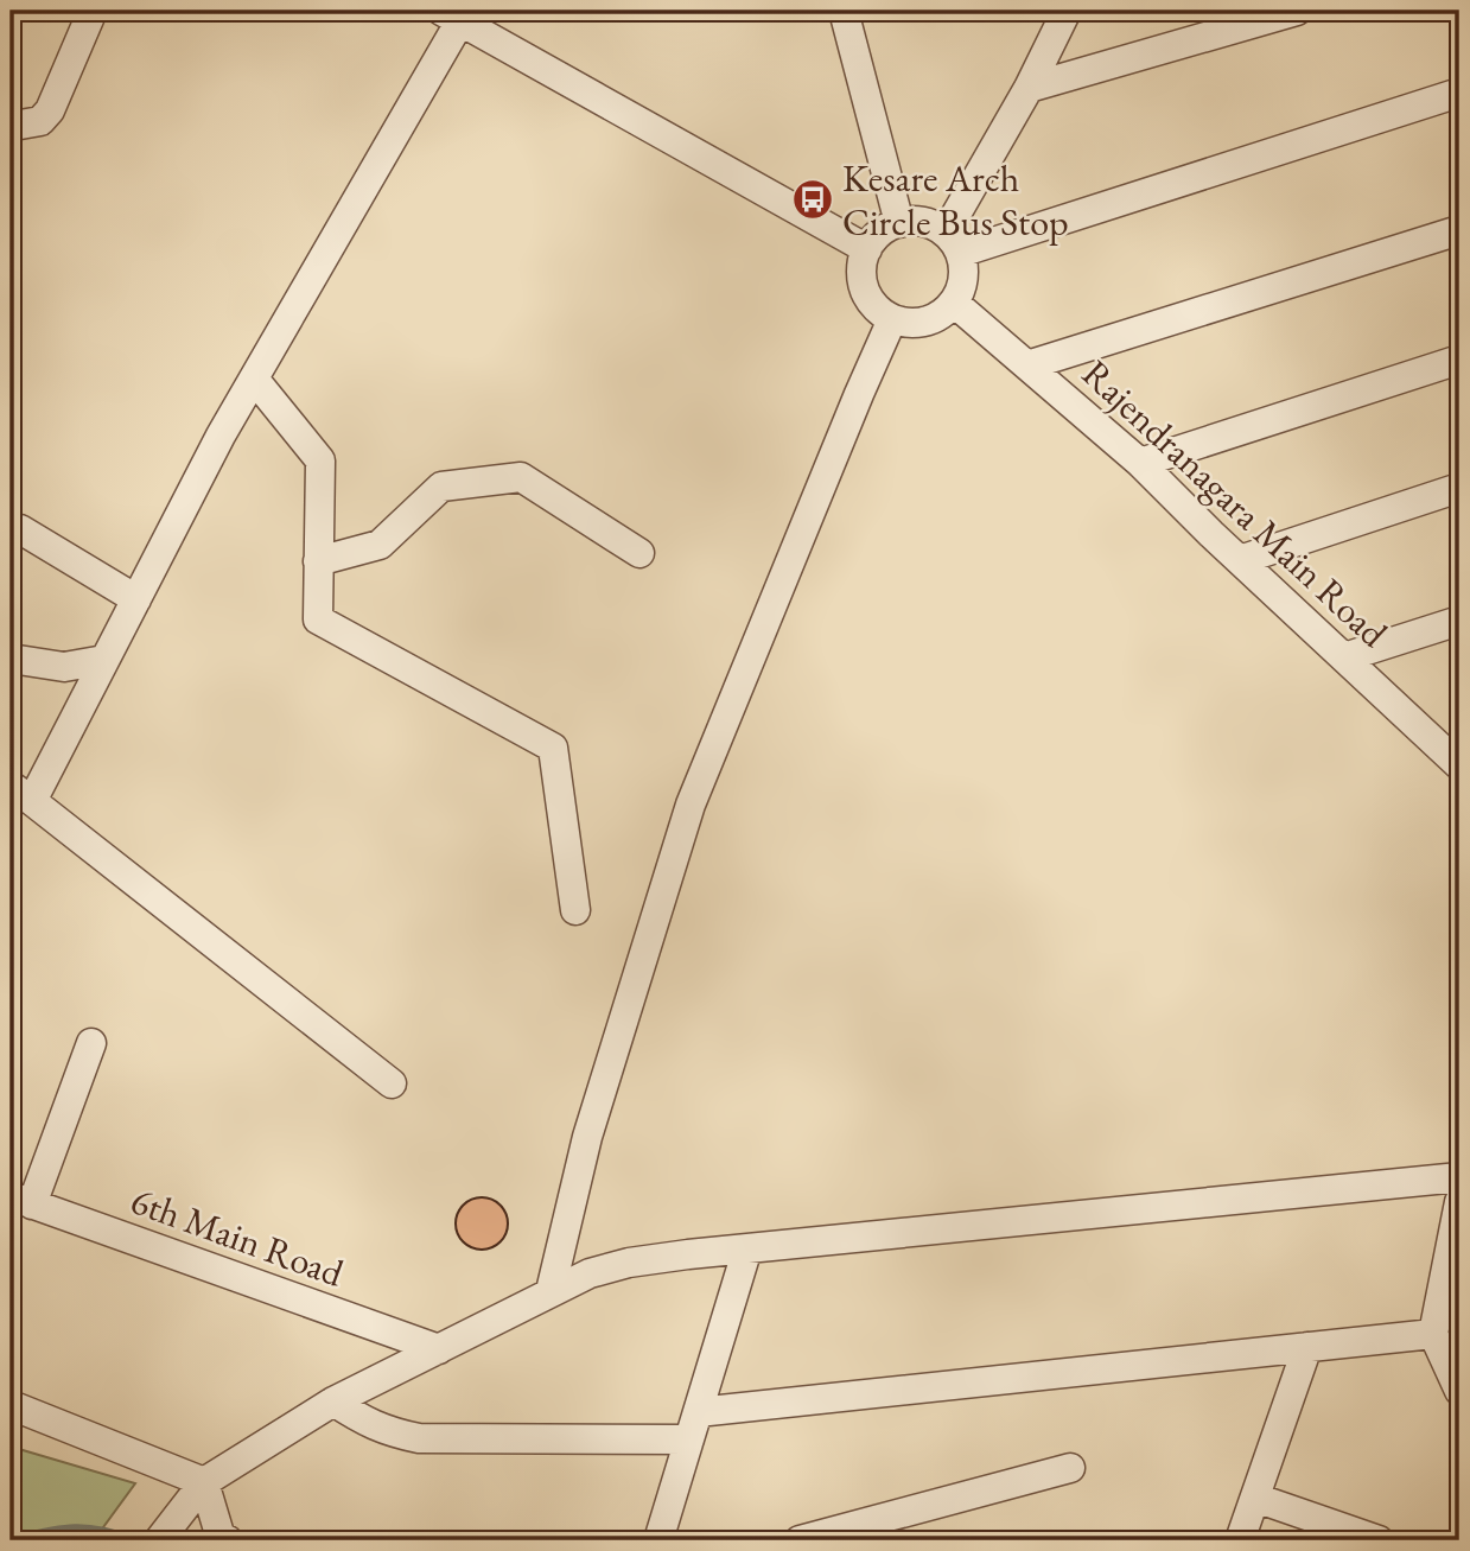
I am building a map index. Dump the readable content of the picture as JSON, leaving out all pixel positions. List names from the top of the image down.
{
  "streets": {
    "street": ["Rajendranagara Main Road", "6th Main Road"]
  },
  "places": {
    "bus stop": ["Kesare Arch Circle Bus Stop"]
  }
}
